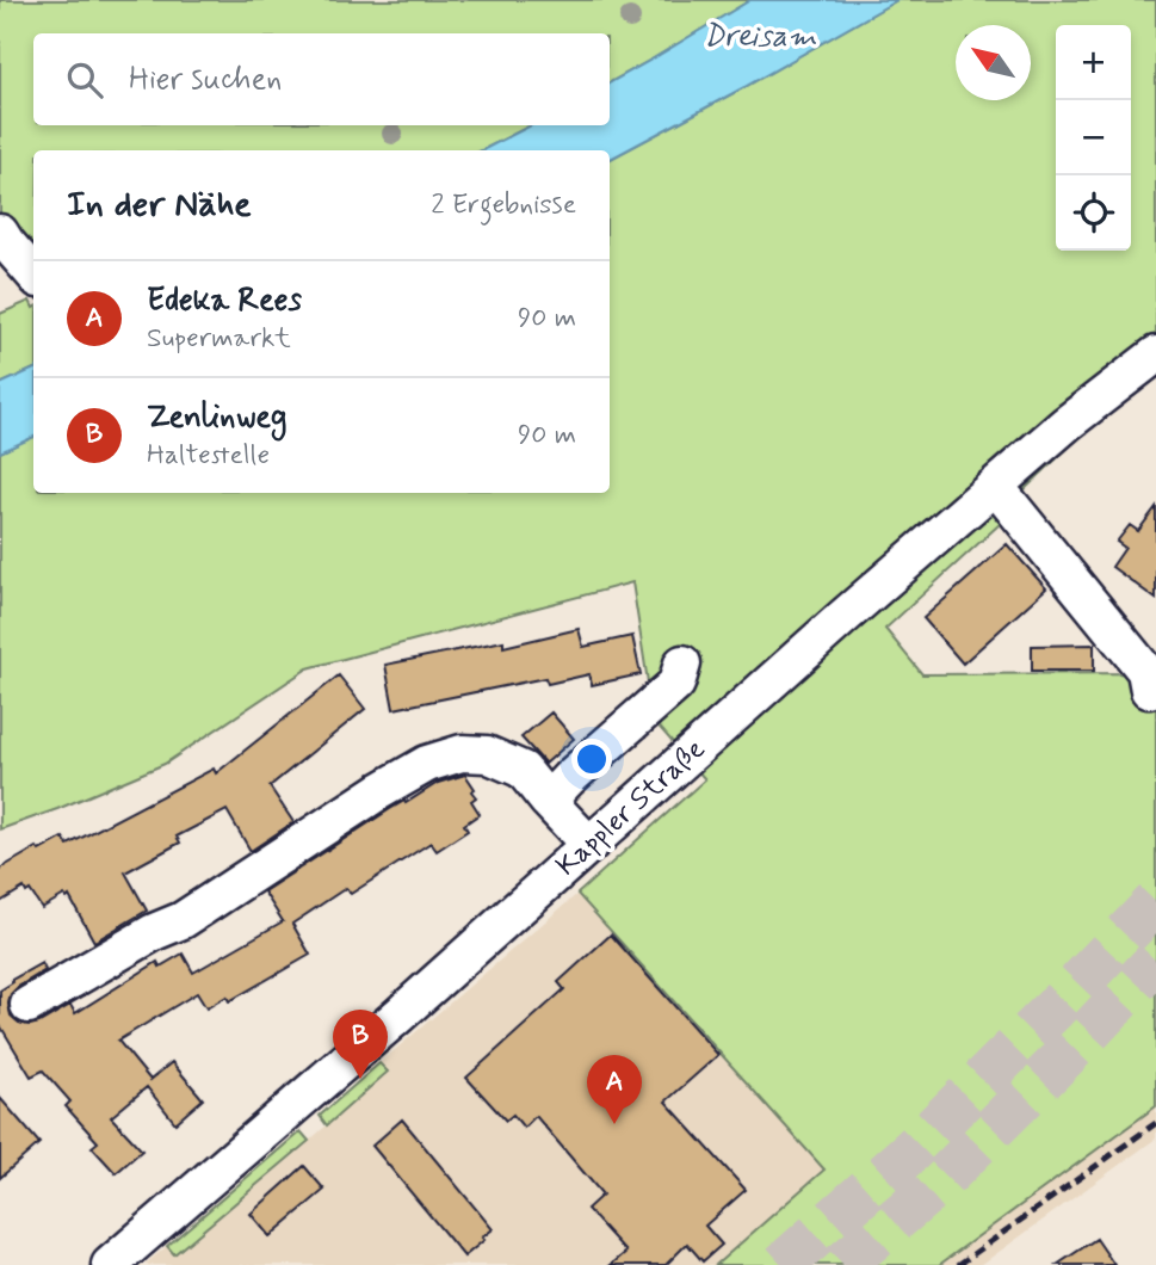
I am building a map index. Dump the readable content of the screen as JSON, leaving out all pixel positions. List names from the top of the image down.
{
  "streets": {
    "street": ["Kappler Straße"]
  },
  "water": ["Dreisam"],
  "north": "top left",
  "page": {
    "map_buttons": ["+", "−"],
    "search": "Hier suchen",
    "heading": ["In der Nähe", "2 Ergebnisse"],
    "list": [
      {
        "mark": "A",
        "name": "Edeka Rees",
        "note": "Supermarkt",
        "value": "90 m"
      },
      {
        "mark": "B",
        "name": "Zenlinweg",
        "note": "Haltestelle",
        "value": "90 m"
      }
    ],
    "pins": ["B", "A"]
  }
}
